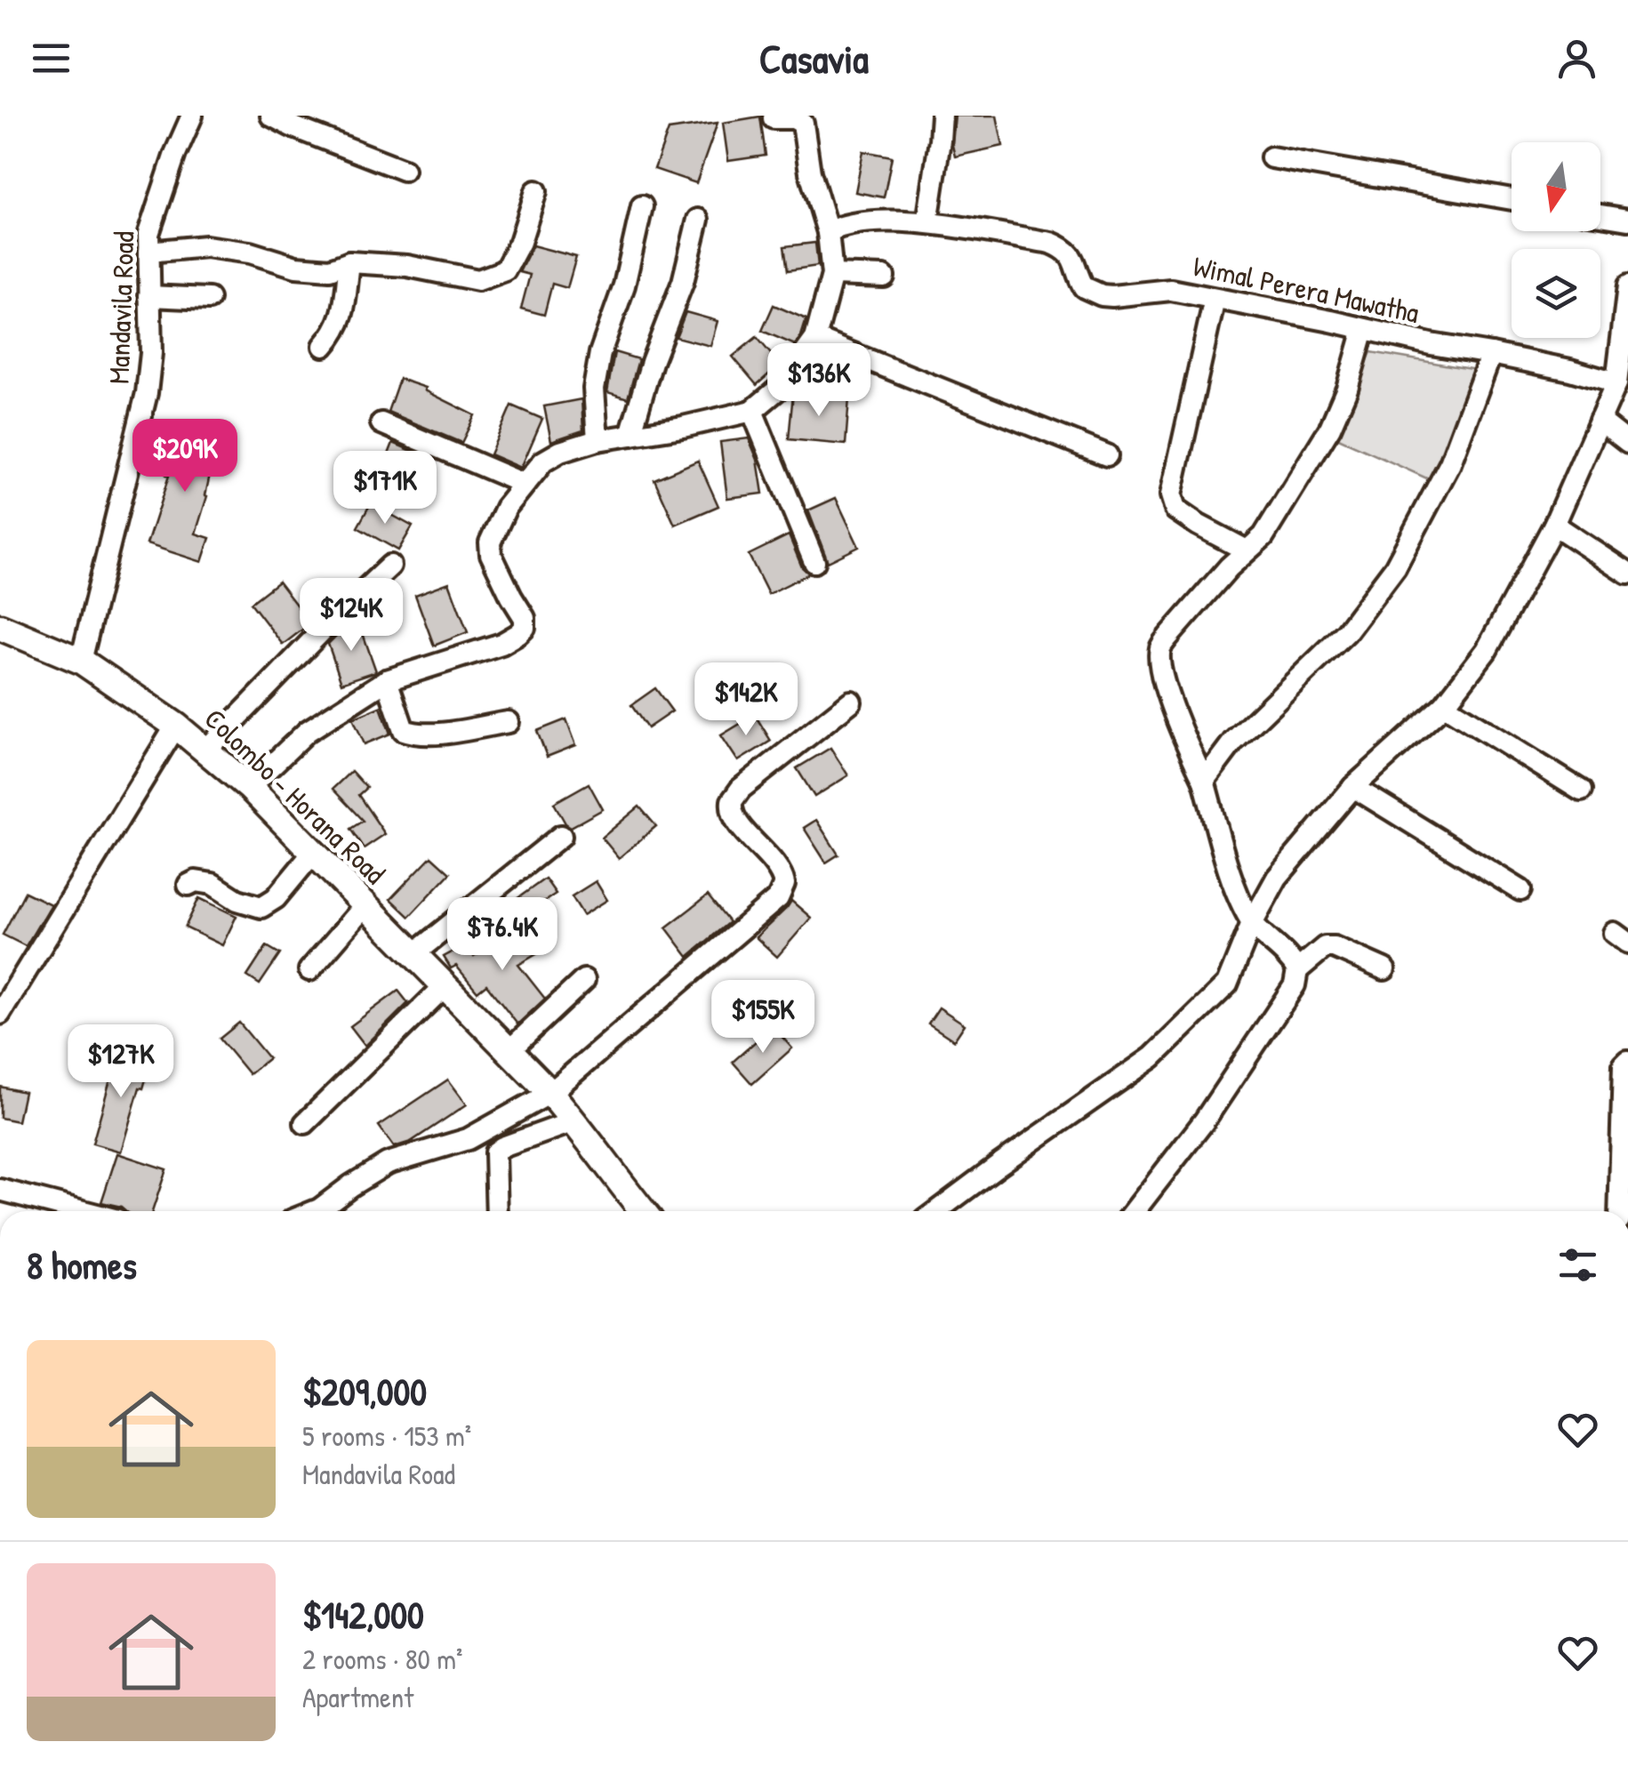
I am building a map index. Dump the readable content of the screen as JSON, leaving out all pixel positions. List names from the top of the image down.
{
  "streets": {
    "main road": ["Colombo - Horana Road"],
    "street": ["Wimal Perera Mawatha", "Mandavila Road"]
  },
  "crossings": [
    ["Mandavila Road", "Colombo - Horana Road"]
  ],
  "north": "bottom",
  "page": {
    "header": "Casavia",
    "price": [
      "$136K",
      "$209K",
      "$171K",
      "$124K",
      "$142K",
      "$76.4K",
      "$155K",
      "$127K"
    ],
    "heading": "8 homes",
    "list": [
      {
        "name": "$209,000",
        "note": "5 rooms · 153 m² · Mandavila Road"
      },
      {
        "name": "$142,000",
        "note": "2 rooms · 80 m² · Apartment"
      }
    ]
  }
}
